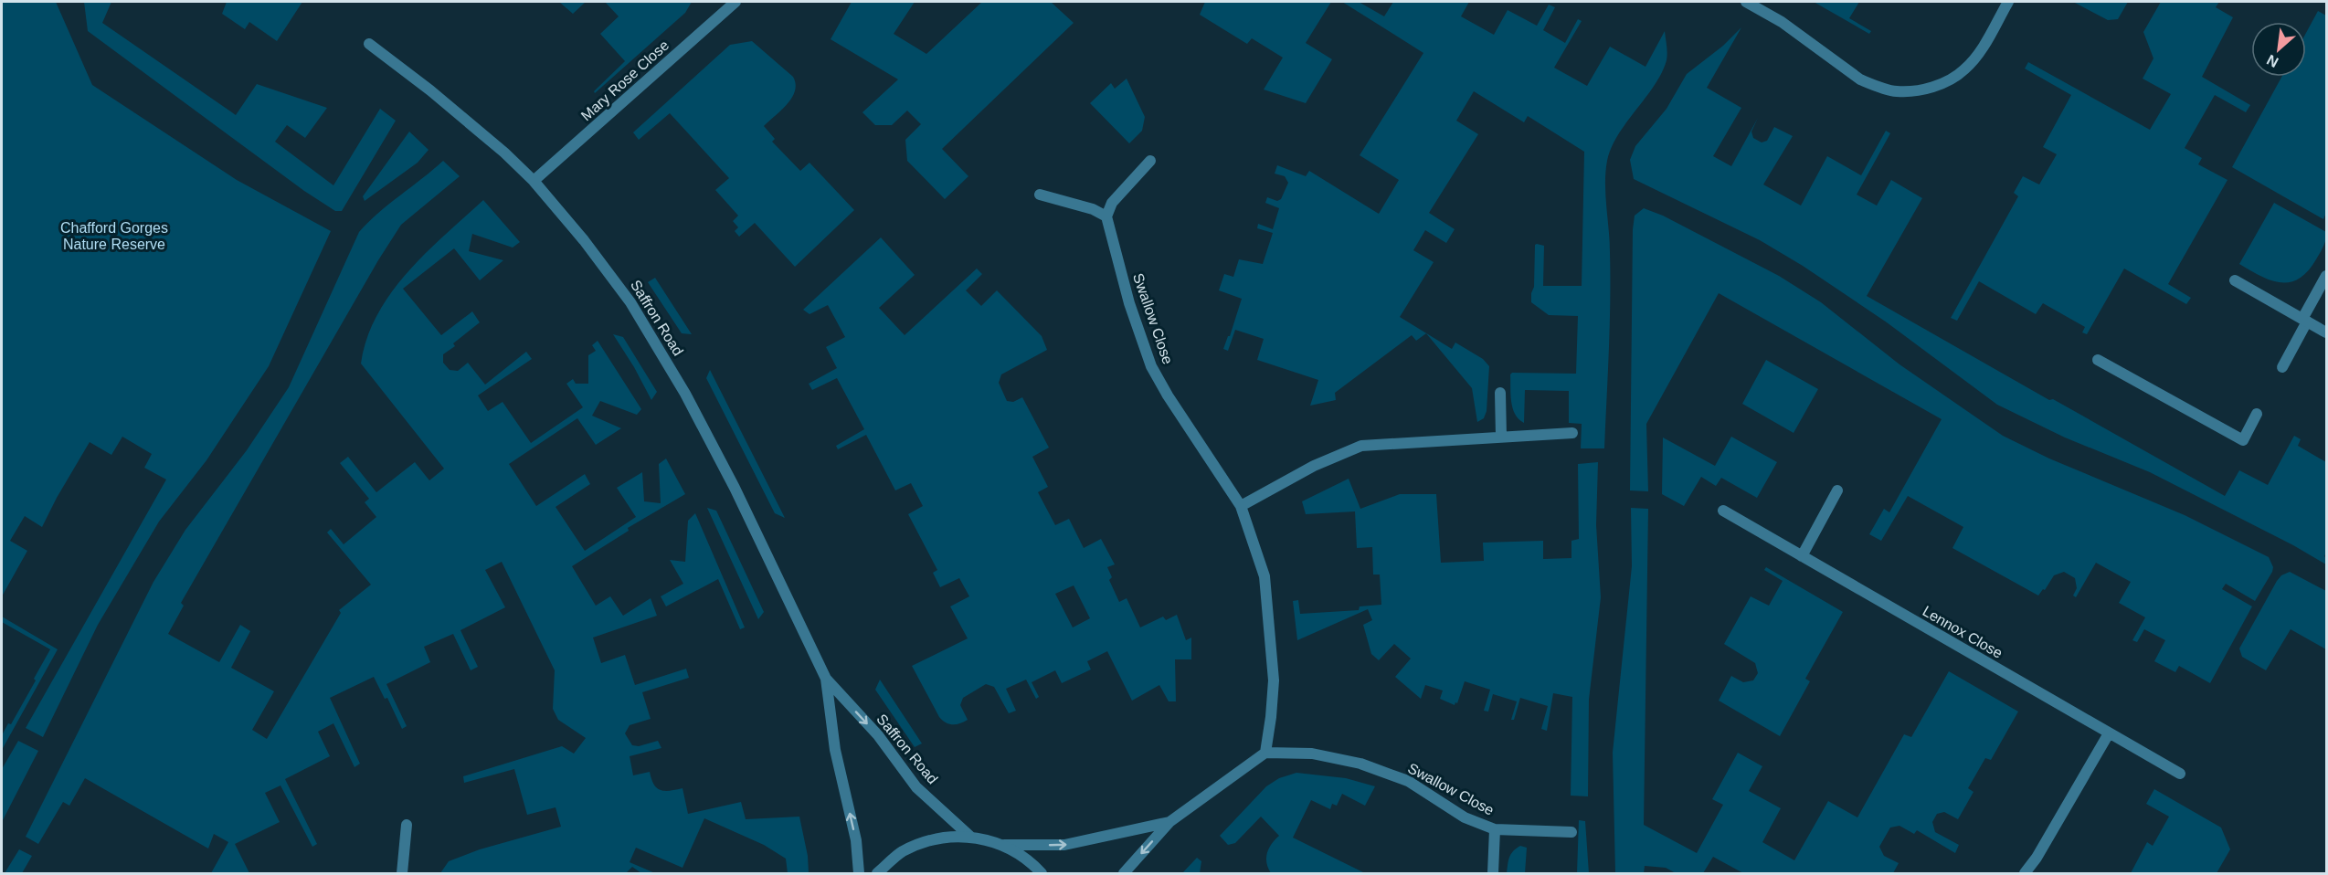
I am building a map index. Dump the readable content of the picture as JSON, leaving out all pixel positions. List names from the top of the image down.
{
  "streets": {
    "street": [
      "Mary Rose Close",
      "Saffron Road",
      "Swallow Close",
      "Lennox Close"
    ]
  },
  "crossings": [
    ["Mary Rose Close", "Saffron Road"]
  ],
  "parks": ["Chafford Gorges Nature Reserve"],
  "north": "bottom left"
}
